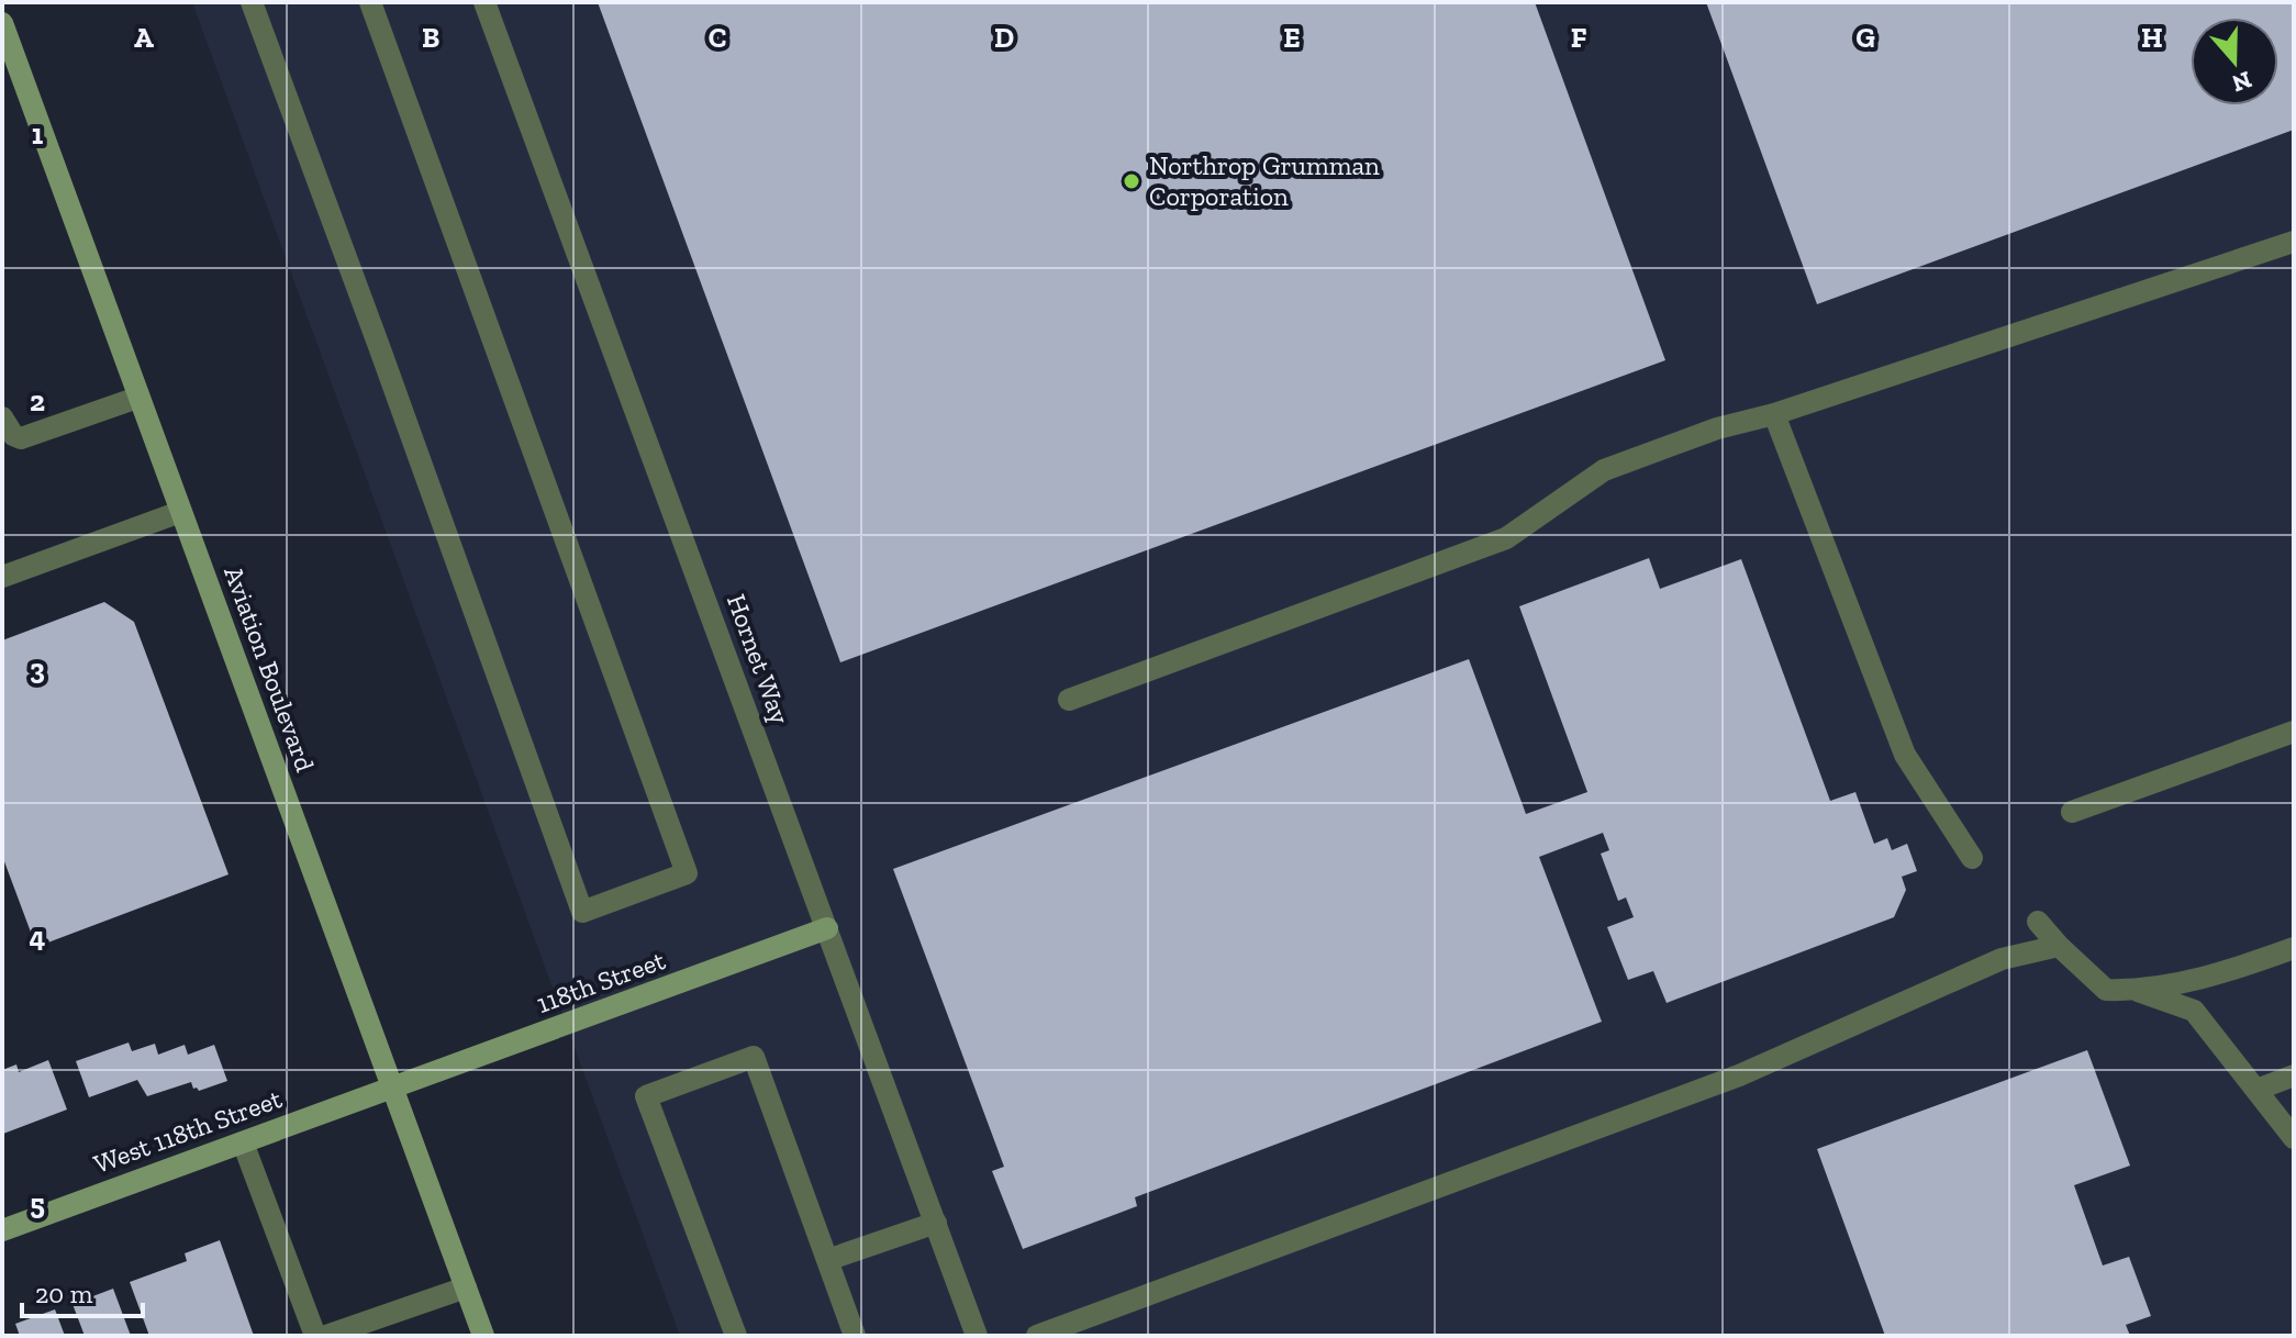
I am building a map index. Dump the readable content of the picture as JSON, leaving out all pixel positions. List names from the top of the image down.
{
  "streets": {
    "main road": ["Aviation Boulevard", "118th Street", "West 118th Street"],
    "street": ["Hornet Way"]
  },
  "crossings": [
    ["Hornet Way", "118th Street"],
    ["Aviation Boulevard", "118th Street"],
    ["Aviation Boulevard", "West 118th Street"],
    ["118th Street", "West 118th Street"]
  ],
  "places": ["Northrop Grumman Corporation"],
  "scale_bar": "20 m",
  "north": "bottom",
  "grid": {
    "columns": [
      "A",
      "B",
      "C",
      "D",
      "E",
      "F",
      "G",
      "H"
    ],
    "rows": [
      "1",
      "2",
      "3",
      "4",
      "5"
    ]
  }
}
